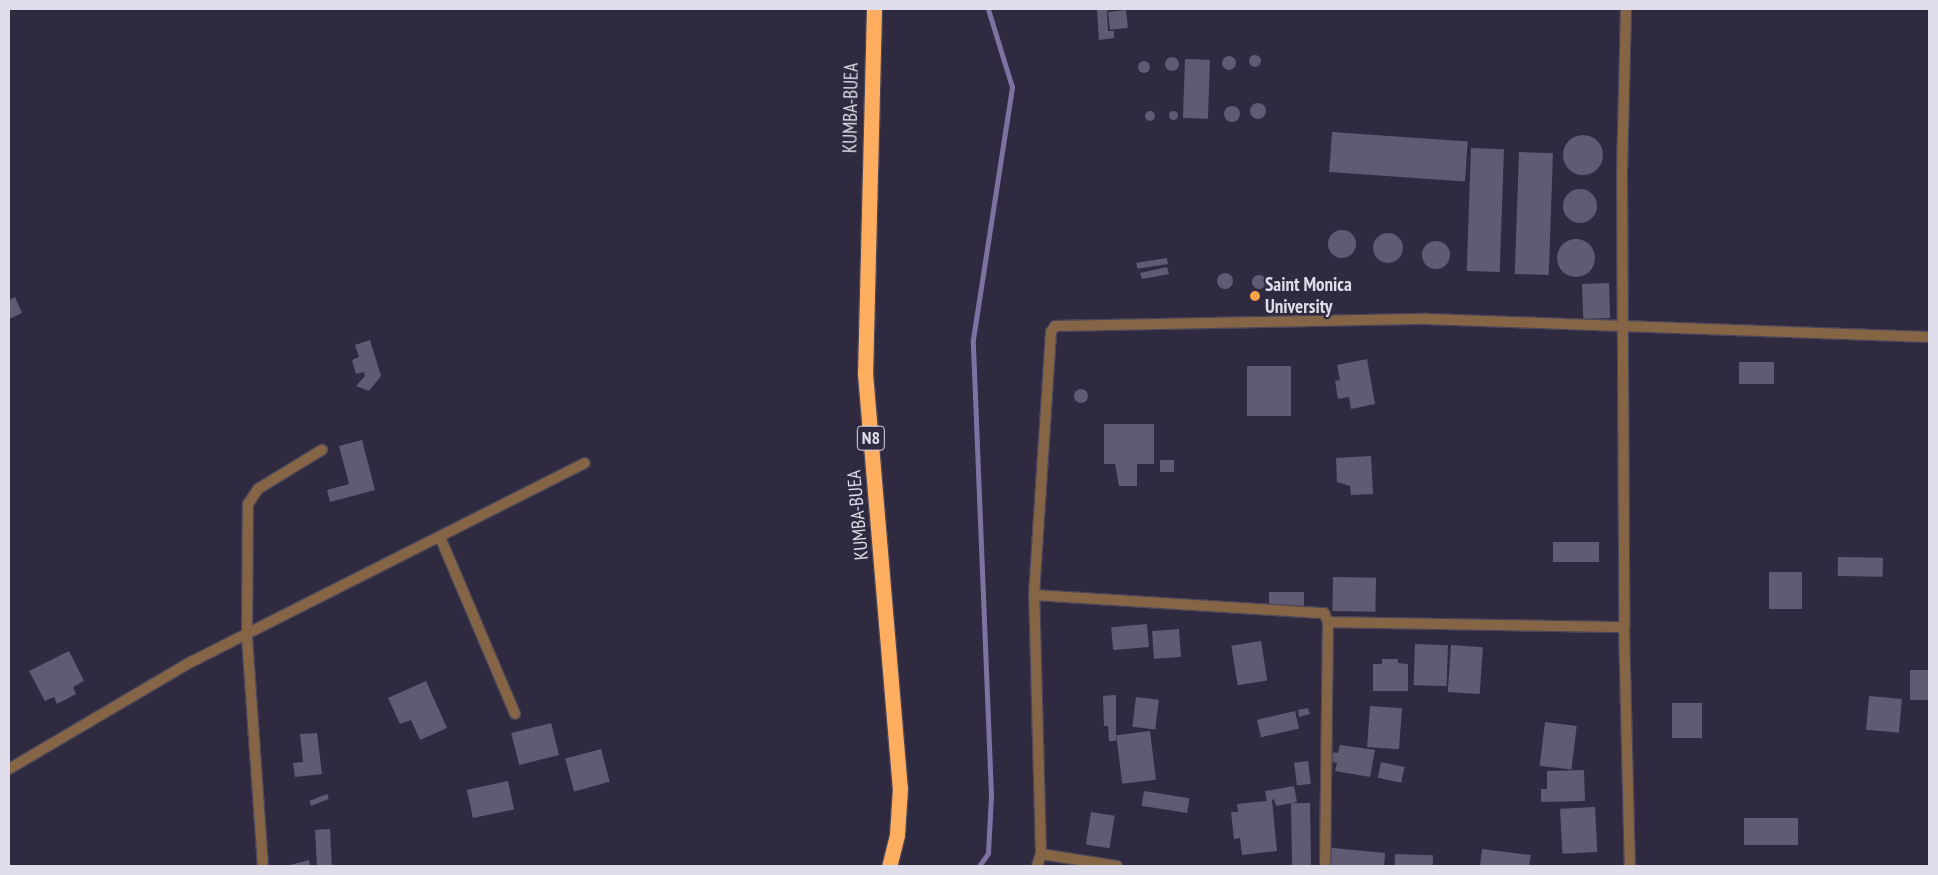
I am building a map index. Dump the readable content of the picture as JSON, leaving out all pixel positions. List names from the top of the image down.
{
  "streets": {
    "highway": ["KUMBA-BUEA", "N8"]
  },
  "places": ["Saint Monica University"]
}
